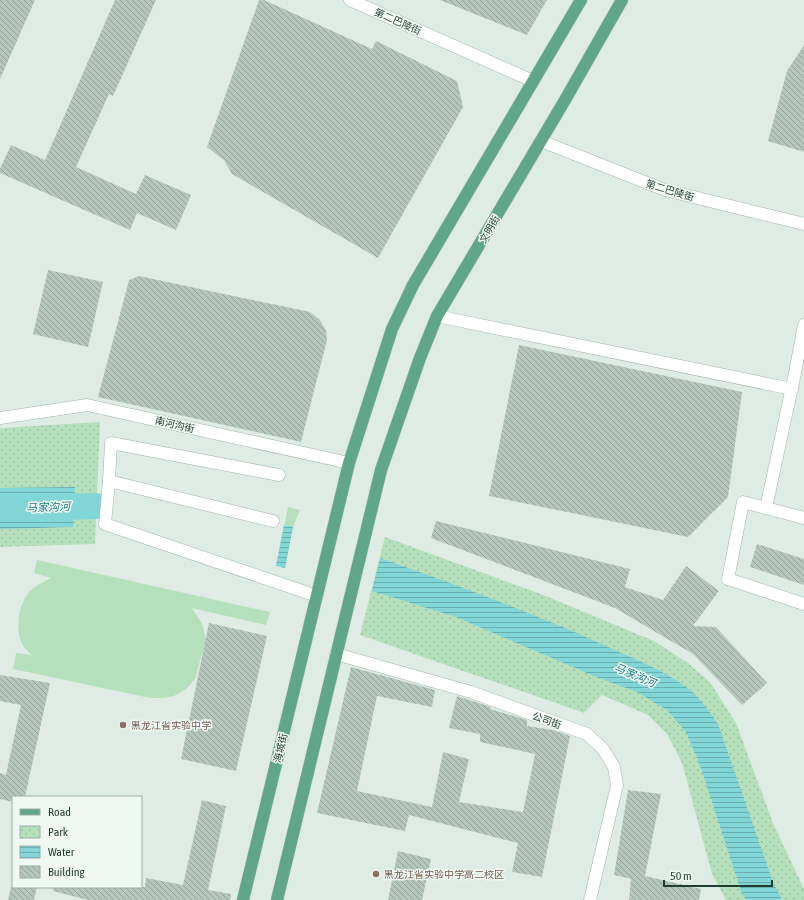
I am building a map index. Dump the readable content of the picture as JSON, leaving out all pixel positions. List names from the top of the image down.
{
  "streets": {
    "main road": ["文明街", "海城街"],
    "street": ["第二巴陵街", "南河沟街", "公司街"]
  },
  "crossings": [
    ["第二巴陵街", "文明街"],
    ["文明街", "公司街"],
    ["南河沟街", "海城街"]
  ],
  "water": ["马家沟河"],
  "places": ["黑龙江省实验中学", "黑龙江省实验中学高二校区"],
  "legend": [
    "Road",
    "Park",
    "Water",
    "Building"
  ],
  "scale_bar": "50 m"
}
